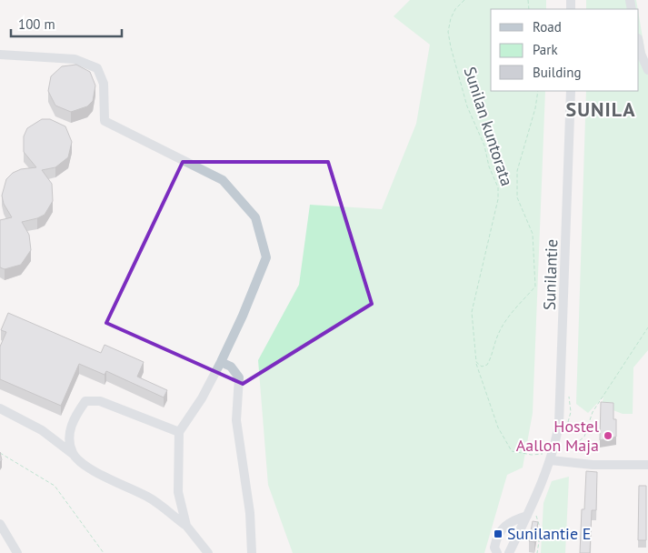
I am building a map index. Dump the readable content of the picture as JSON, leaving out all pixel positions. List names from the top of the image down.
{
  "streets": {
    "street": ["Sunilantie"],
    "path": ["Sunilan kuntorata"]
  },
  "districts": ["SUNILA"],
  "places": {
    "other": ["Hostel Aallon Maja"],
    "transit": ["Sunilantie E"]
  },
  "legend": ["Road", "Park", "Building"],
  "scale_bar": "100 m"
}
